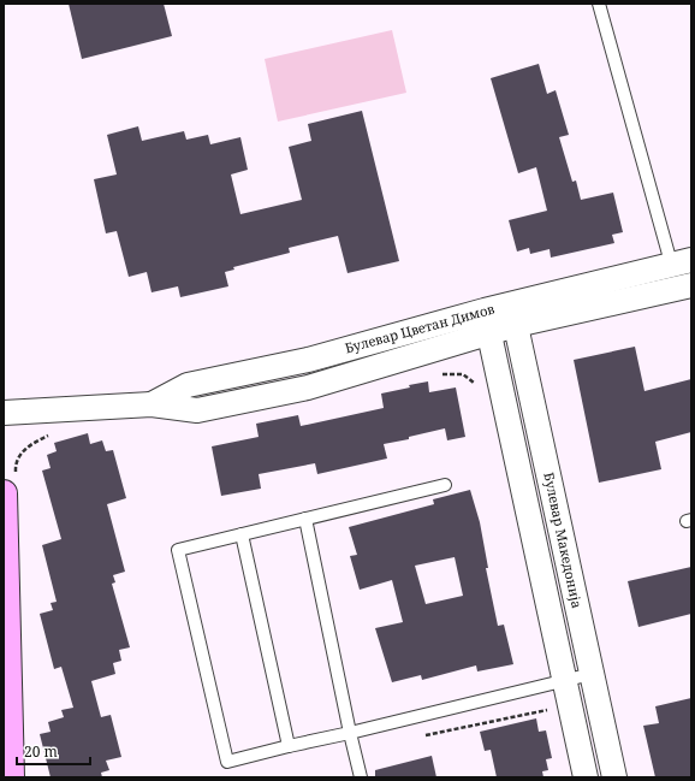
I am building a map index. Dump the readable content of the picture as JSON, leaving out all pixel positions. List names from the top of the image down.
{
  "streets": {
    "street": ["Булевар Цветан Димов", "Булевар Македонија"]
  },
  "crossings": [
    ["Булевар Цветан Димов", "Булевар Македонија"]
  ],
  "scale_bar": "20 m"
}
